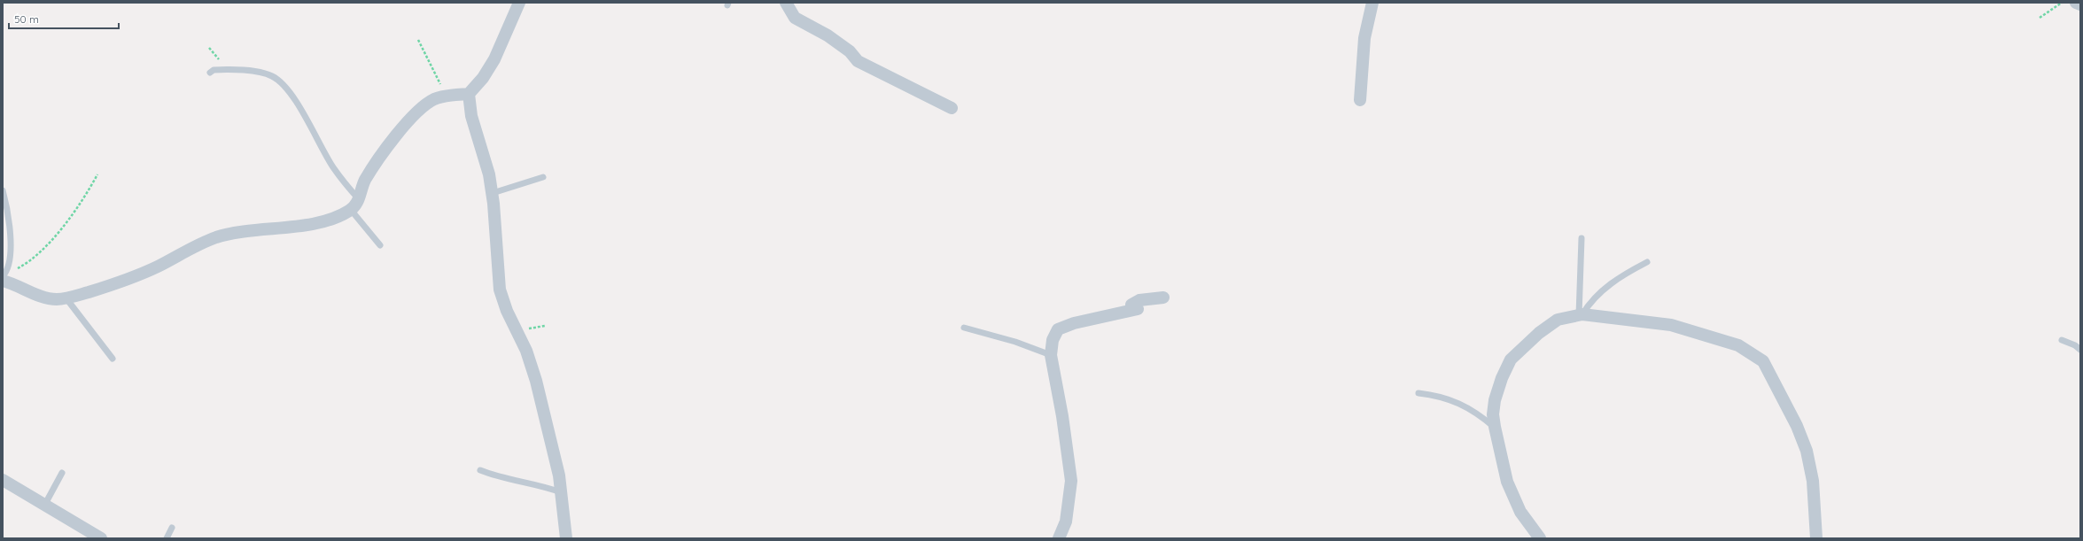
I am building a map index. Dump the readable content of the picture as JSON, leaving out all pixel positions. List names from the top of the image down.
{
  "scale_bar": "50 m"
}
